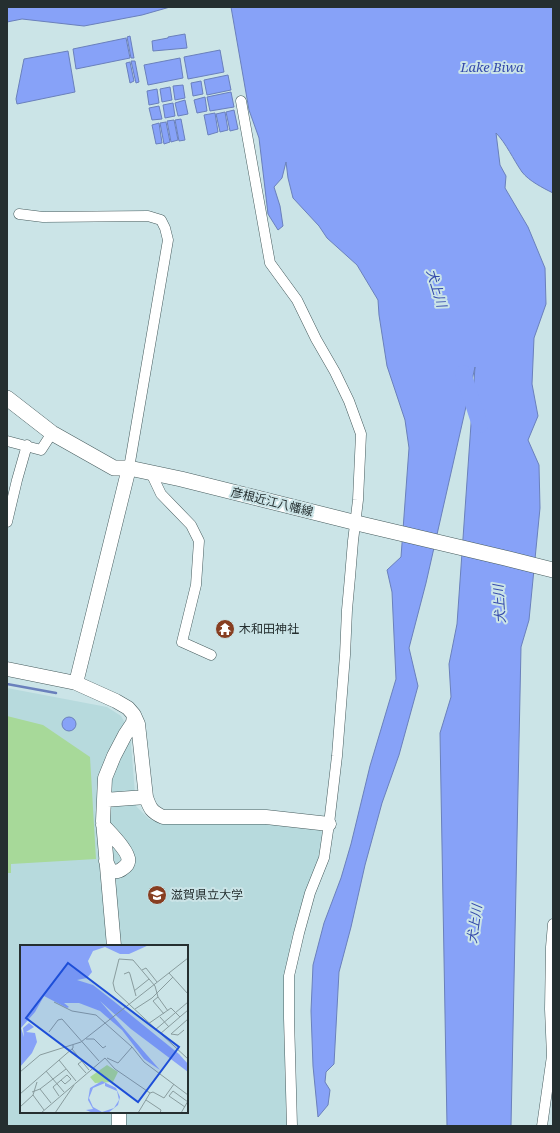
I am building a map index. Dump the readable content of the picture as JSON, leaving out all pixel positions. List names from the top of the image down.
{
  "streets": {
    "main road": ["彦根近江八幡線"]
  },
  "water": ["Lake Biwa", "犬上川"],
  "places": {
    "temple": ["木和田神社"],
    "school or university": ["滋賀県立大学"]
  }
}
